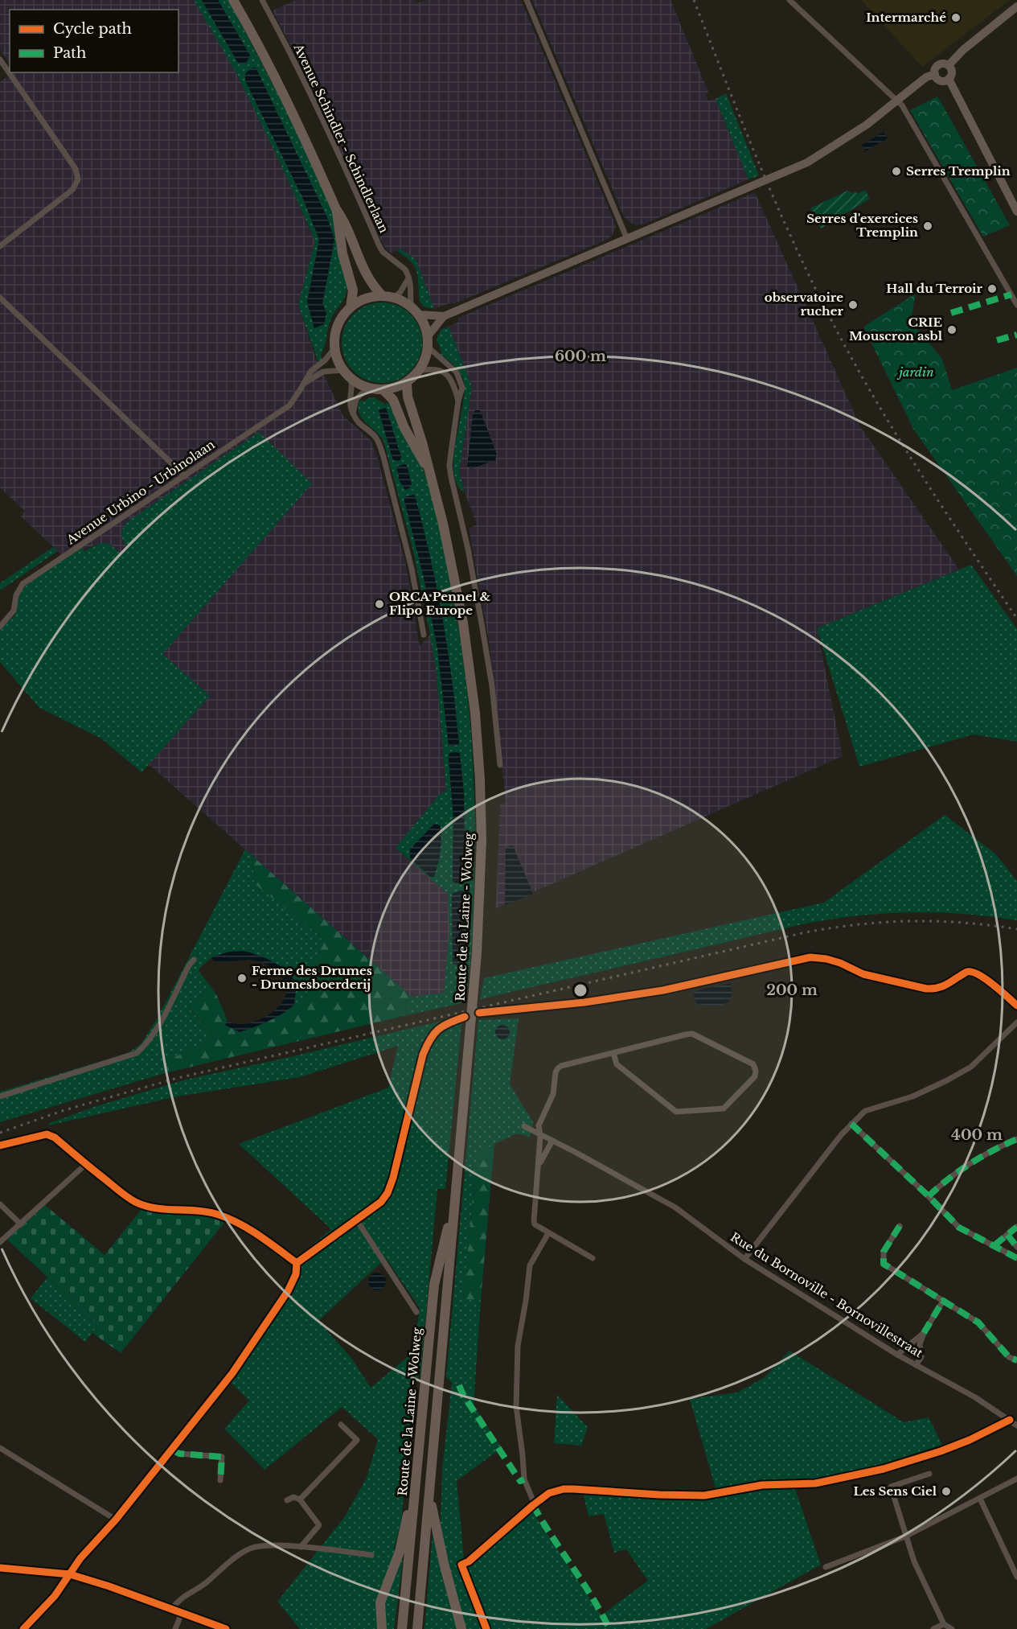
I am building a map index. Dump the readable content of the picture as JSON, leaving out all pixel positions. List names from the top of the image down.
{
  "streets": {
    "highway": ["Route de la Laine - Wolweg"],
    "street": ["Avenue Schindler - Schindlerlaan", "Avenue Urbino - Urbinolaan", "Rue du Bornoville - Bornovillestraat"]
  },
  "crossings": [
    ["Avenue Urbino - Urbinolaan", "Route de la Laine - Wolweg"]
  ],
  "parks": ["jardin"],
  "places": [
    "Intermarché",
    "Serres Tremplin",
    "Serres d'exercices Tremplin",
    "Hall du Terroir",
    "observatoire rucher",
    "CRIE Mouscron asbl",
    "ORCA Pennel & Flipo Europe",
    "Ferme des Drumes - Drumesboerderij",
    "Les Sens Ciel"
  ],
  "legend": ["Cycle path", "Path"],
  "rings": ["600 m", "200 m", "400 m"]
}
